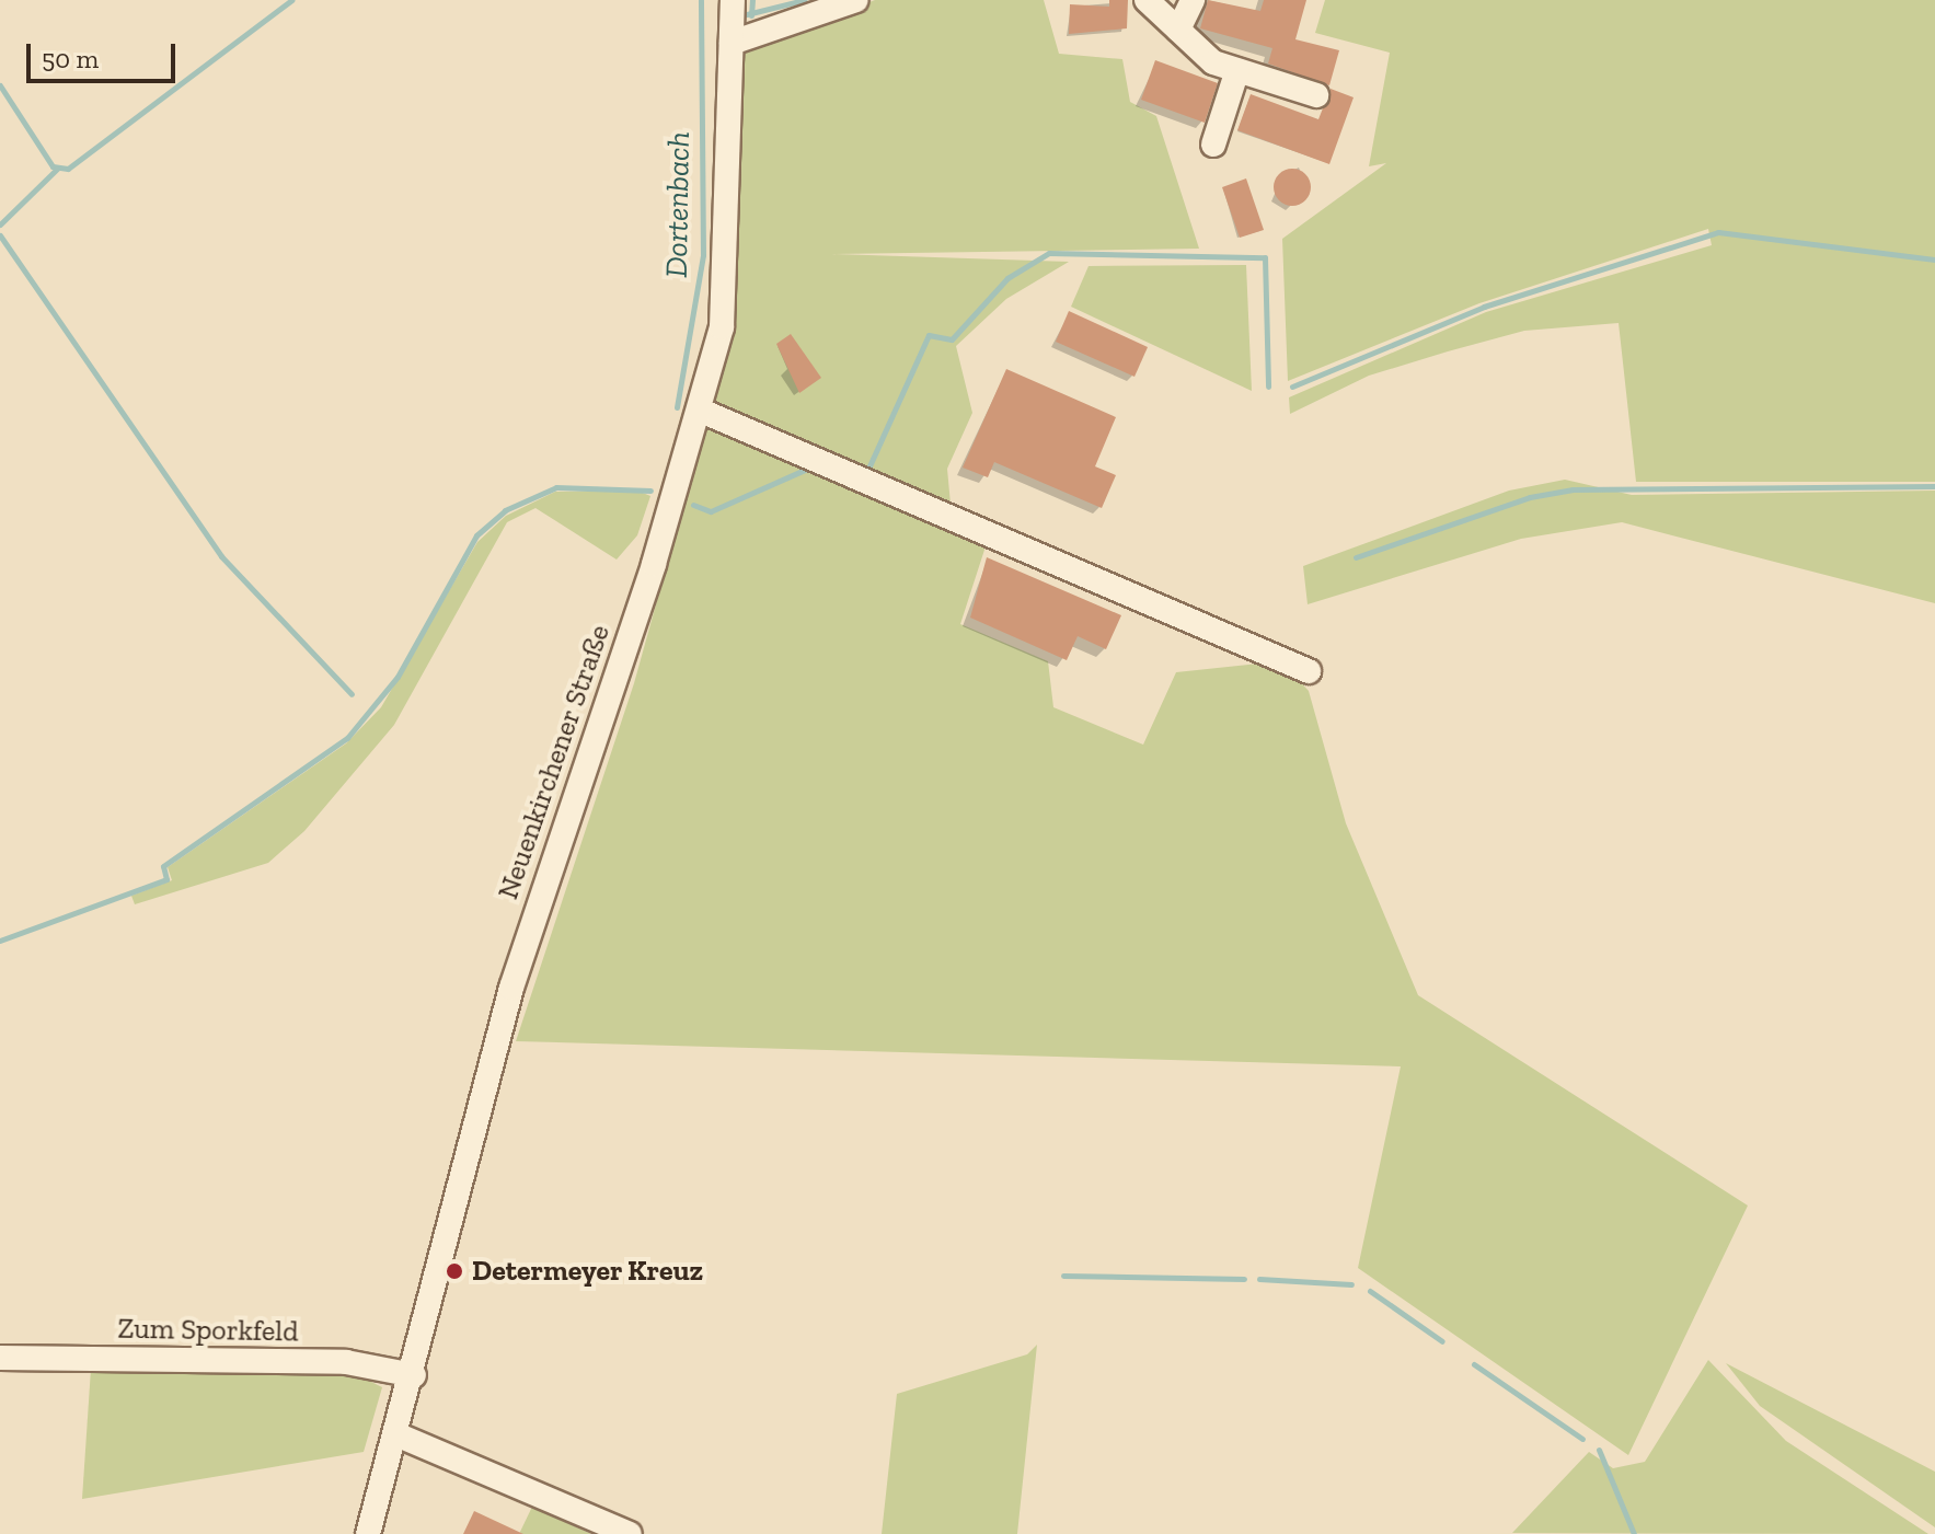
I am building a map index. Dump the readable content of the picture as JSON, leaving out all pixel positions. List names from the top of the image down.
{
  "streets": {
    "street": ["Neuenkirchener Straße", "Zum Sporkfeld"]
  },
  "crossings": [
    ["Neuenkirchener Straße", "Zum Sporkfeld"]
  ],
  "water": ["Dortenbach"],
  "places": ["Determeyer Kreuz"],
  "scale_bar": "50 m"
}
